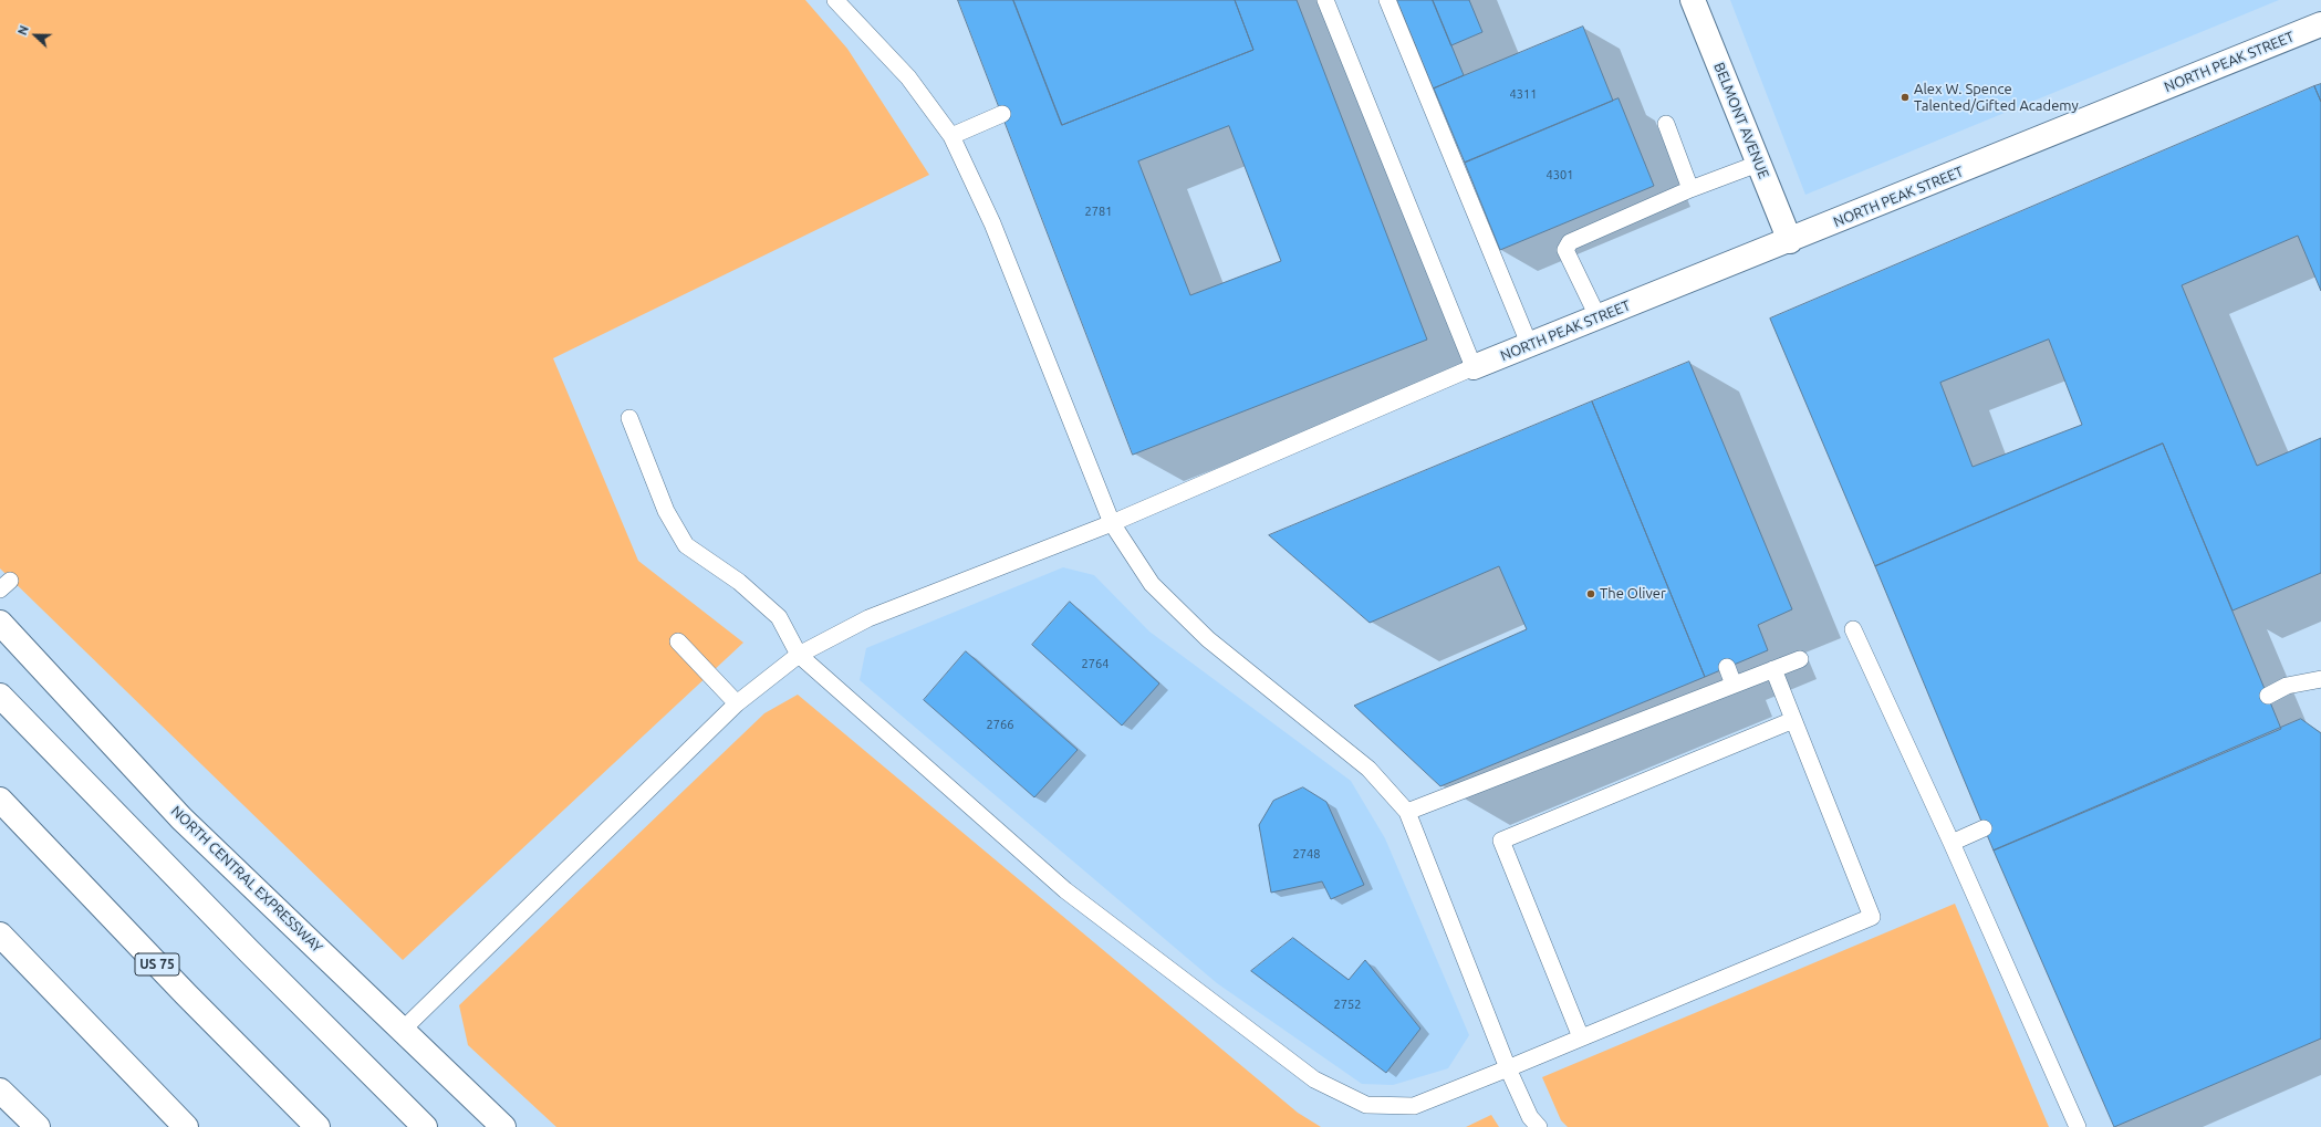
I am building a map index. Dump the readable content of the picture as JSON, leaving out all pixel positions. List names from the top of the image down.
{
  "streets": {
    "main road": [
      "NORTH PEAK STREET",
      "BELMONT AVENUE",
      "NORTH CENTRAL EXPRESSWAY",
      "US 75"
    ]
  },
  "crossings": [
    ["NORTH PEAK STREET", "BELMONT AVENUE"]
  ],
  "places": ["Alex W. Spence Talented/Gifted Academy", "The Oliver"],
  "house_numbers": [
    "4311",
    "4301",
    "2781",
    "2764",
    "2766",
    "2748",
    "2752"
  ],
  "north": "left"
}
